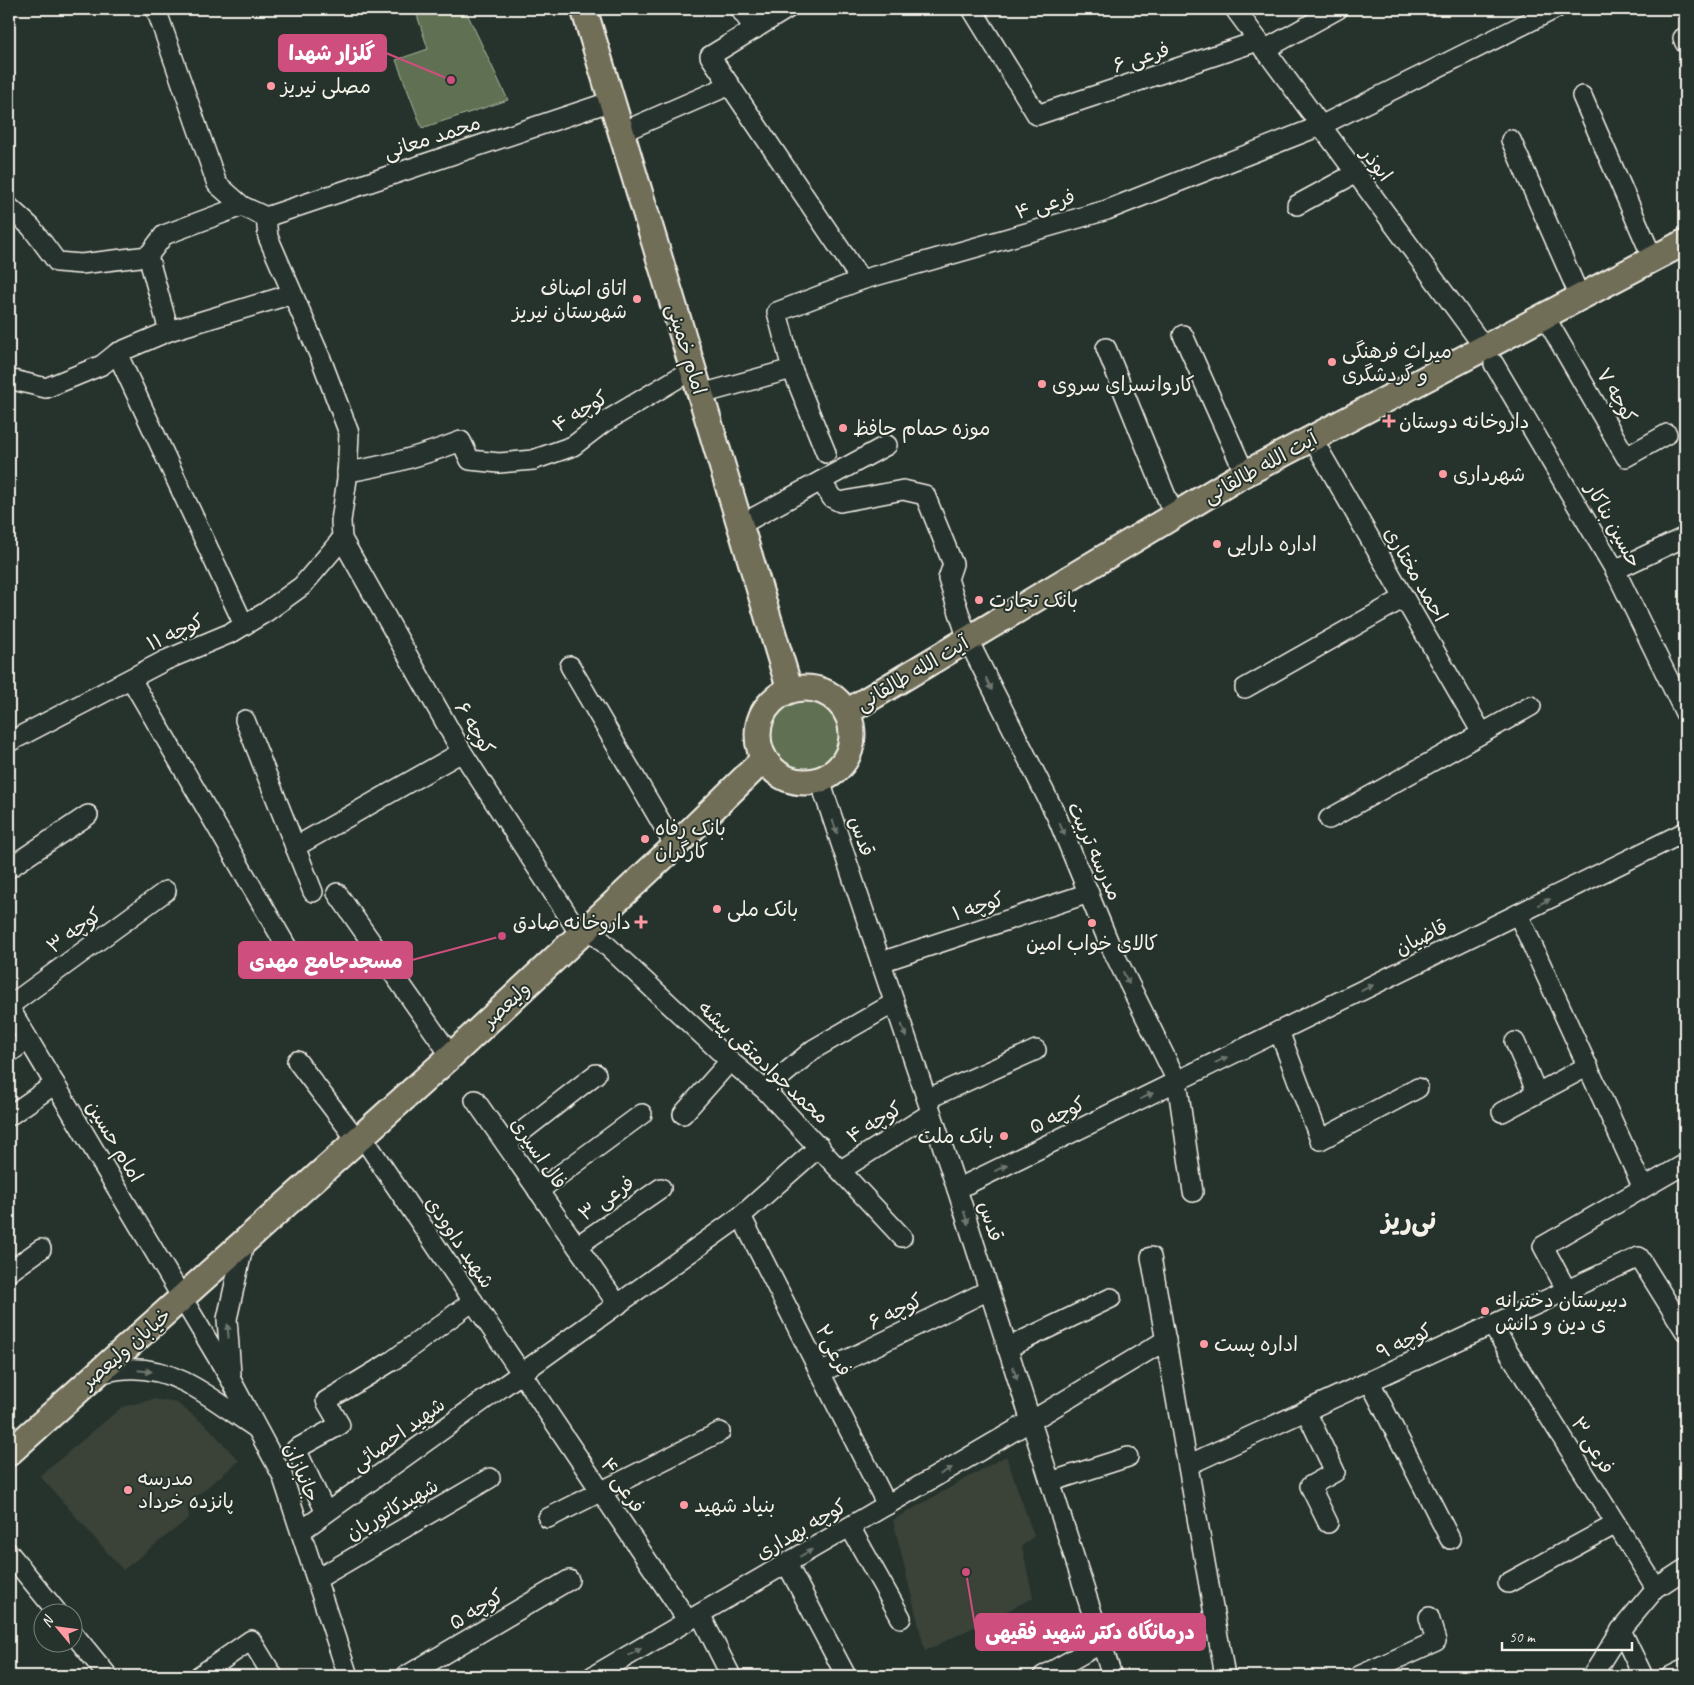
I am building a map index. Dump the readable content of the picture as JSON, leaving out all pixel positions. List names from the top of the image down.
{
  "streets": {
    "main road": [
      "امام خمینی",
      "آیت الله طالقانی",
      "ولیعصر",
      "خیابان ولیعصر"
    ],
    "street": [
      "فرعی ۶",
      "محمد معانی",
      "ابوذر",
      "فرعی ۴",
      "کوچه ۷",
      "کوچه ۴",
      "حسین بناکار",
      "احمد مختاری",
      "کوچه ۱۱",
      "۶ کوچه",
      "قدس",
      "مدرسه تربیت",
      "کوچه ۱",
      "کوچه ۳",
      "قاضیان",
      "محمدجوادمتقی پیشه",
      "کوچه ۵",
      "امام حسین",
      "فال اسیری",
      "فرعی ۳",
      "شهید داوودی",
      "کوچه ۶",
      "کوچه ۹",
      "فرعی۲",
      "شهید احصائی",
      "جانبازان",
      "شهیدکاتوریان",
      "کوچه بهداری"
    ]
  },
  "crossings": [
    ["فرعی ۶", "ابوذر"],
    ["محمد معانی", "امام خمینی"],
    ["ابوذر", "فرعی ۴"],
    ["ابوذر", "آیت الله طالقانی"],
    ["ابوذر", "حسین بناکار"],
    ["فرعی ۴", "شهید داوودی"],
    ["فرعی ۴", "شهید احصائی"],
    ["فرعی ۴", "کوچه بهداری"],
    ["امام خمینی", "کوچه ۴"],
    ["امام خمینی", "آیت الله طالقانی"],
    ["امام خمینی", "قدس"],
    ["امام خمینی", "ولیعصر"],
    ["کوچه ۷", "آیت الله طالقانی"],
    ["کوچه ۴", "قدس"],
    ["کوچه ۴", "محمدجوادمتقی پیشه"],
    ["آیت الله طالقانی", "حسین بناکار"],
    ["آیت الله طالقانی", "احمد مختاری"],
    ["آیت الله طالقانی", "قدس"],
    ["آیت الله طالقانی", "مدرسه تربیت"],
    ["آیت الله طالقانی", "ولیعصر"],
    ["کوچه ۱۱", "۶ کوچه"],
    ["۶ کوچه", "ولیعصر"],
    ["۶ کوچه", "محمدجوادمتقی پیشه"],
    ["قدس", "کوچه ۱"],
    ["قدس", "ولیعصر"],
    ["قدس", "کوچه ۵"],
    ["قدس", "کوچه ۶"],
    ["قدس", "کوچه بهداری"],
    ["مدرسه تربیت", "کوچه ۱"],
    ["مدرسه تربیت", "قاضیان"],
    ["مدرسه تربیت", "کوچه ۵"],
    ["کوچه ۳", "امام حسین"],
    ["قاضیان", "کوچه ۵"],
    ["ولیعصر", "محمدجوادمتقی پیشه"],
    ["ولیعصر", "شهید داوودی"],
    ["ولیعصر", "خیابان ولیعصر"],
    ["محمدجوادمتقی پیشه", "شهید احصائی"],
    ["امام حسین", "خیابان ولیعصر"],
    ["امام حسین", "جانبازان"],
    ["فال اسیری", "فرعی ۳"],
    ["فال اسیری", "شهید احصائی"],
    ["فرعی ۳", "کوچه ۹"],
    ["شهید داوودی", "شهید احصائی"],
    ["کوچه ۶", "فرعی۲"],
    ["خیابان ولیعصر", "جانبازان"],
    ["فرعی۲", "شهید احصائی"],
    ["فرعی۲", "کوچه بهداری"],
    ["شهید احصائی", "جانبازان"],
    ["جانبازان", "شهیدکاتوریان"]
  ],
  "one_way": [
    "قدس",
    "مدرسه تربیت",
    "قاضیان",
    "کوچه بهداری"
  ],
  "districts": ["نی‌ریز"],
  "places": {
    "other": [
      "گلزار شهدا",
      "مصلی نیریز",
      "اتاق اصناف شهرستان نیریز",
      "میراث فرهنگی و گردشگری",
      "کاروانسرای سروی",
      "موزه حمام حافظ",
      "شهرداری",
      "اداره دارایی",
      "بانک تجارت",
      "بانک رفاه کارگران",
      "بانک ملی",
      "کالای خواب امین",
      "مسجدجامع مهدی",
      "بانک ملت",
      "دبیرستان دخترانه ی دین و دانش",
      "اداره پست",
      "مدرسه پانزده خرداد",
      "بنیاد شهید",
      "درمانگاه دکتر شهید فقیهی"
    ],
    "health": ["داروخانه دوستان", "داروخانه صادق"]
  },
  "scale_bar": "50 m",
  "north": "top left"
}
